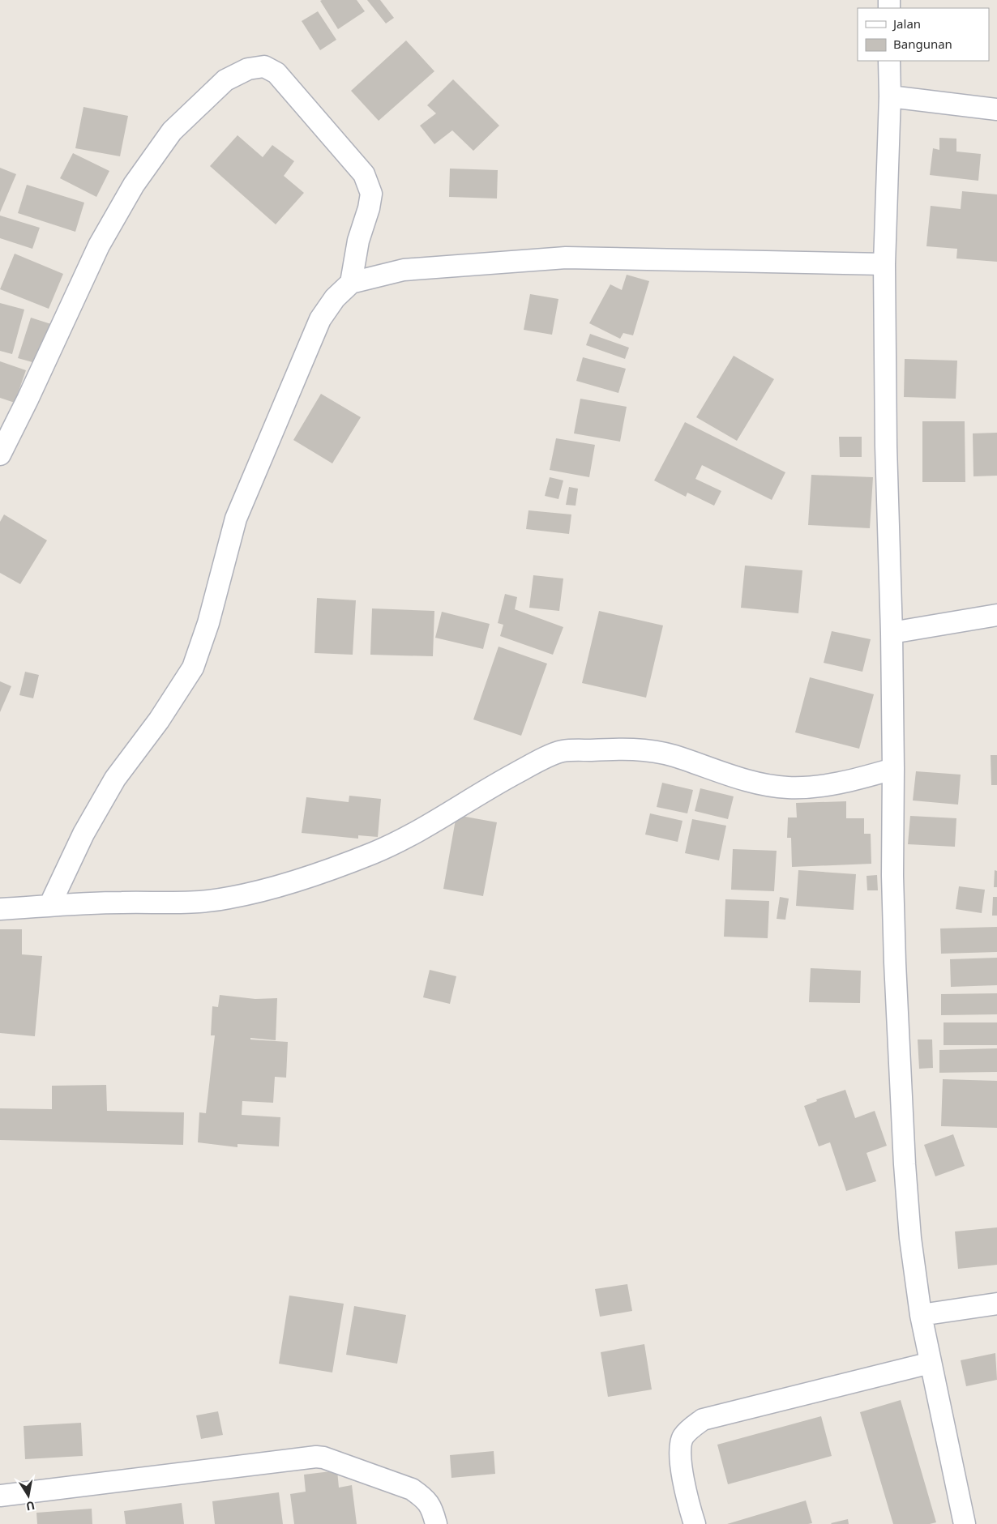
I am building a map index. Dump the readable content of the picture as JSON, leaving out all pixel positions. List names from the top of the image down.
{
  "legend": ["Jalan", "Bangunan"],
  "north": "bottom"
}
